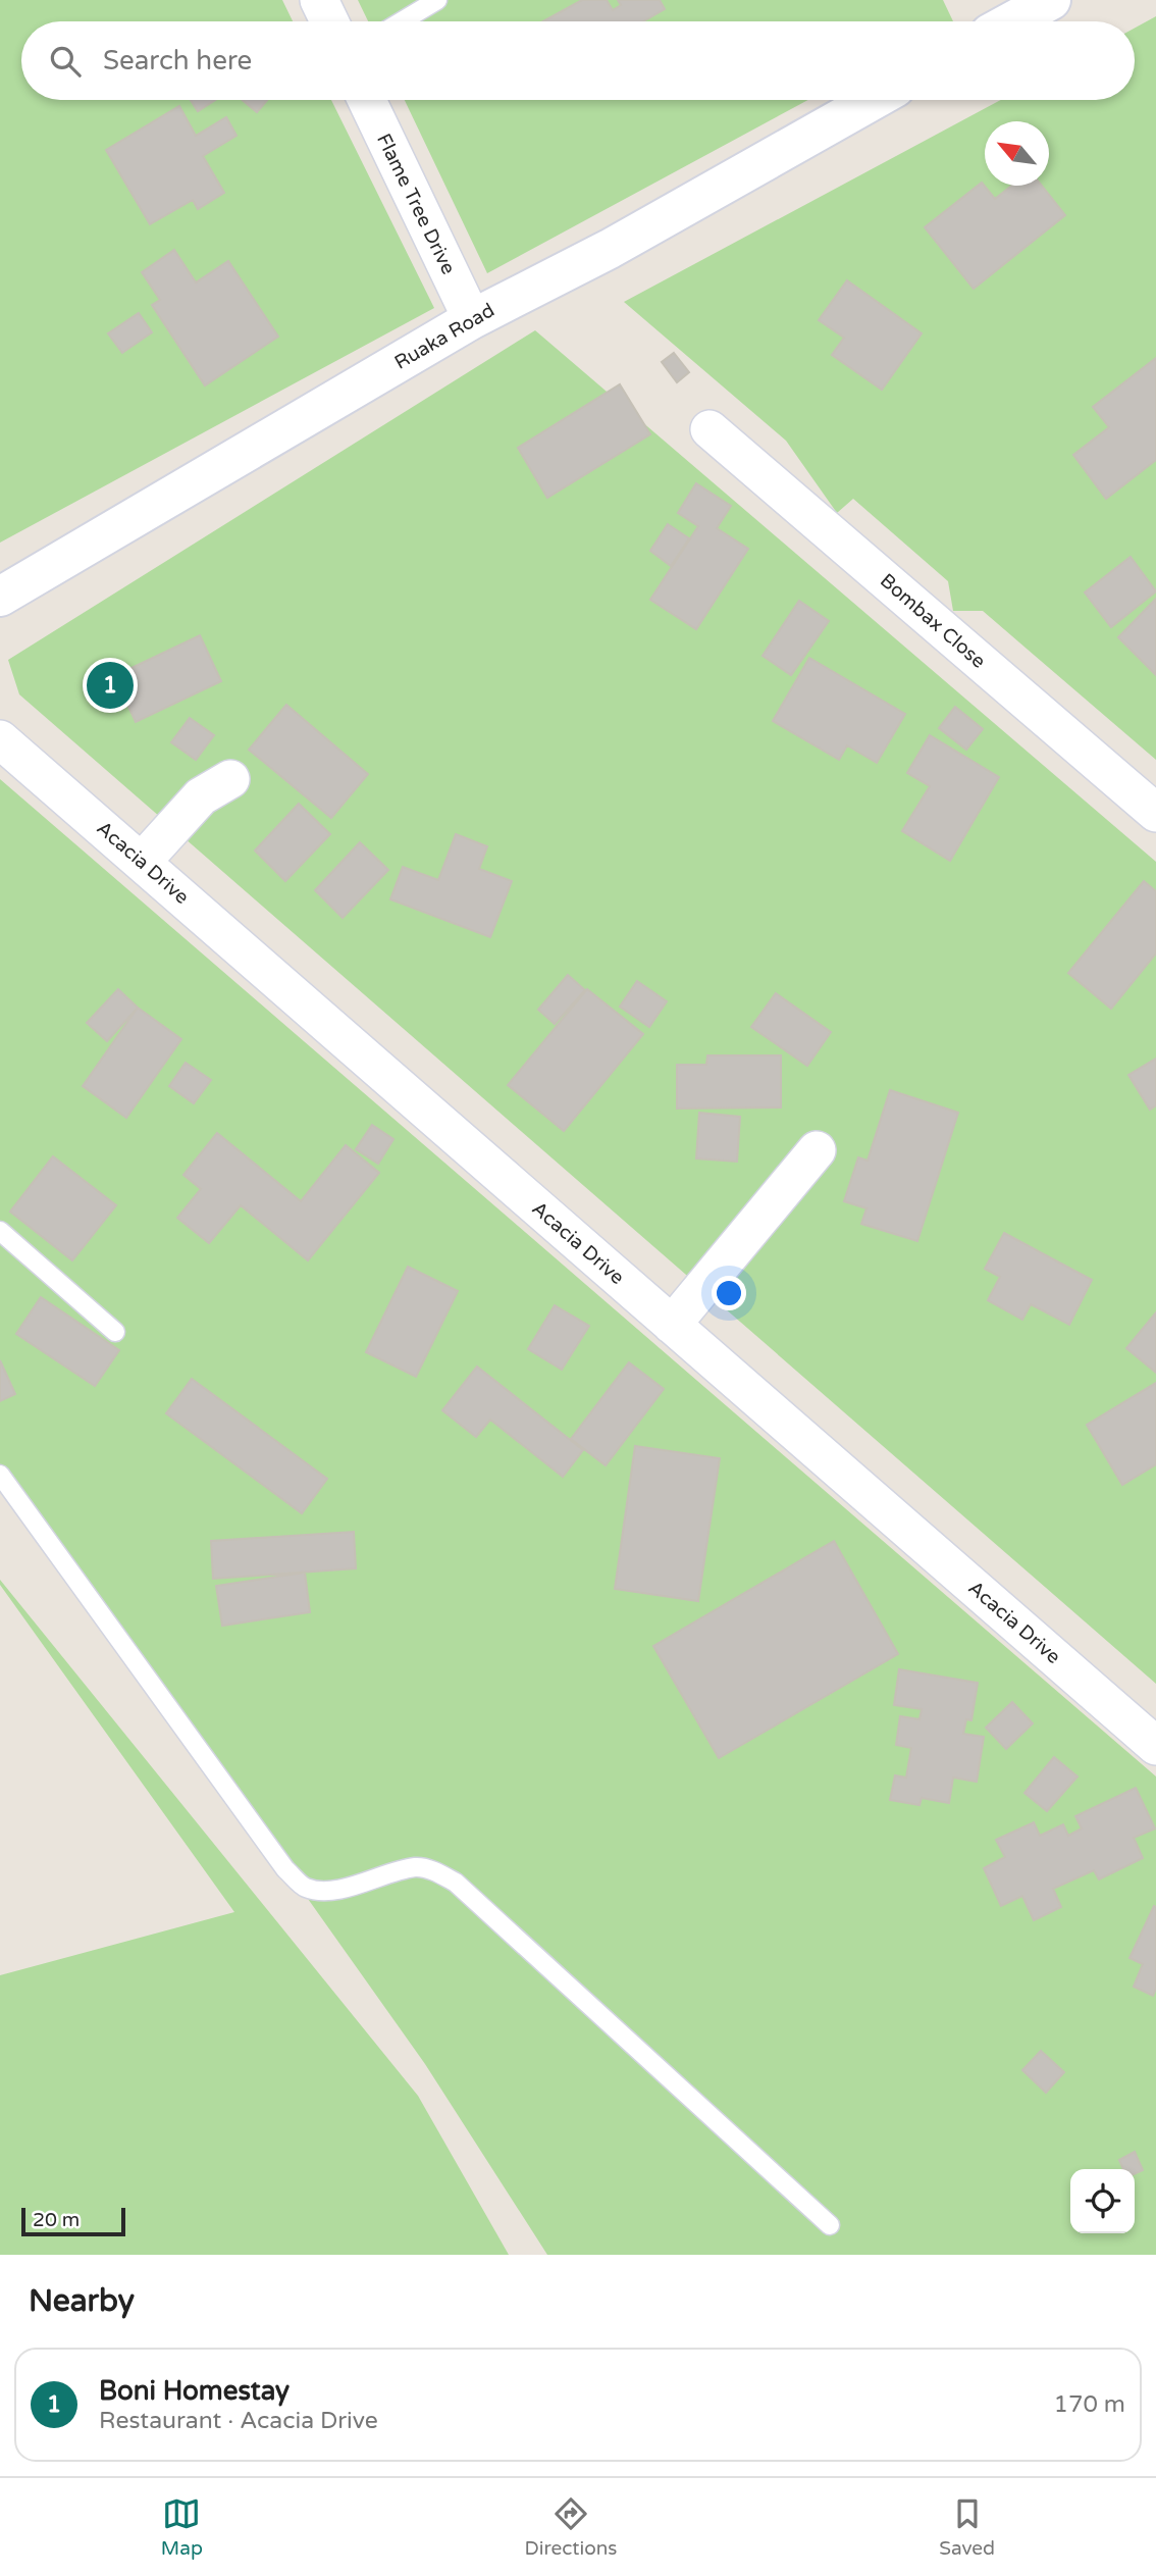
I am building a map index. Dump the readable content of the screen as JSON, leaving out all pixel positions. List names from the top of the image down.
{
  "streets": {
    "street": [
      "Flame Tree Drive",
      "Ruaka Road",
      "Bombax Close",
      "Acacia Drive"
    ]
  },
  "crossings": [
    ["Flame Tree Drive", "Ruaka Road"]
  ],
  "scale_bar": "20 m",
  "north": "top left",
  "page": {
    "search": "Search here",
    "pins": "1",
    "scale": "20 m",
    "heading": "Nearby",
    "list": [
      {
        "mark": "1",
        "name": "Boni Homestay",
        "note": "Restaurant · Acacia Drive",
        "value": "170 m"
      }
    ],
    "nav": ["Map", "Directions", "Saved"]
  }
}
